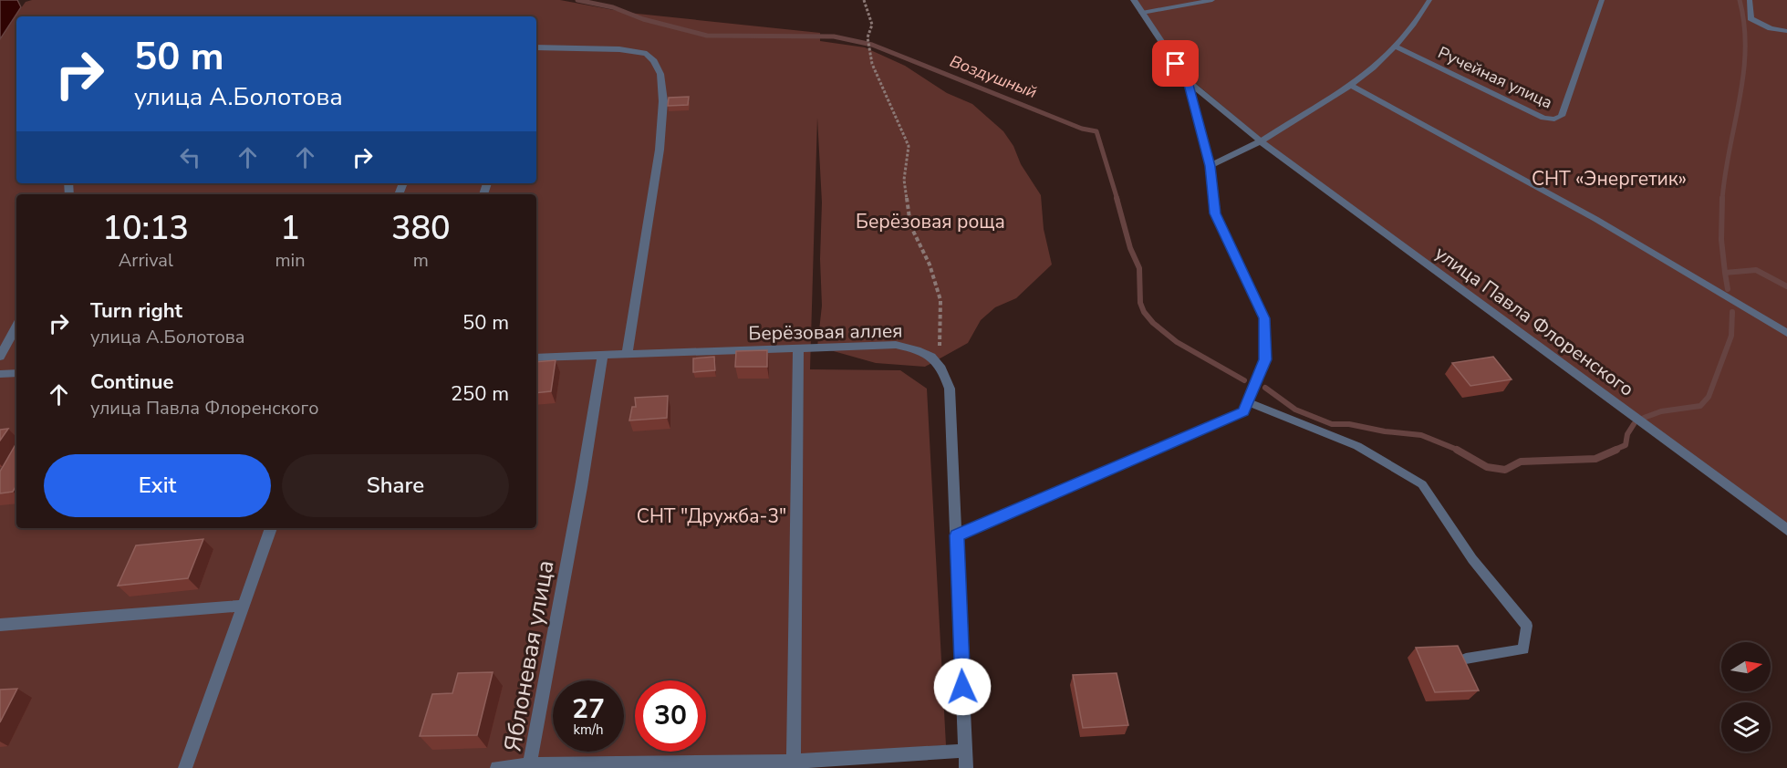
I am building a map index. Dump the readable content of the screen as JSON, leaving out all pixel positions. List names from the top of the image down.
{
  "streets": {
    "street": ["улица Павла Флоренского", "Берёзовая аллея", "Яблоневая улица"],
    "lane": ["Ручейная улица"]
  },
  "crossings": [
    ["Берёзовая аллея", "Яблоневая улица"]
  ],
  "water": ["Воздушный"],
  "parks": ["СНТ «Энергетик»", "Берёзовая роща", "СНТ \"Дружба-3\""],
  "north": "right",
  "page": {
    "turn": ["50 m", "улица А.Болотова"],
    "eta": [
      "10:13",
      "Arrival",
      "1",
      "min",
      "380",
      "m"
    ],
    "list": [
      {
        "name": "Turn right",
        "note": "улица А.Болотова",
        "value": "50 m"
      },
      {
        "name": "Continue",
        "note": "улица Павла Флоренского",
        "value": "250 m"
      }
    ],
    "buttons": ["Exit", "Share"],
    "speed": "27 km/h",
    "limit": "30"
  }
}
